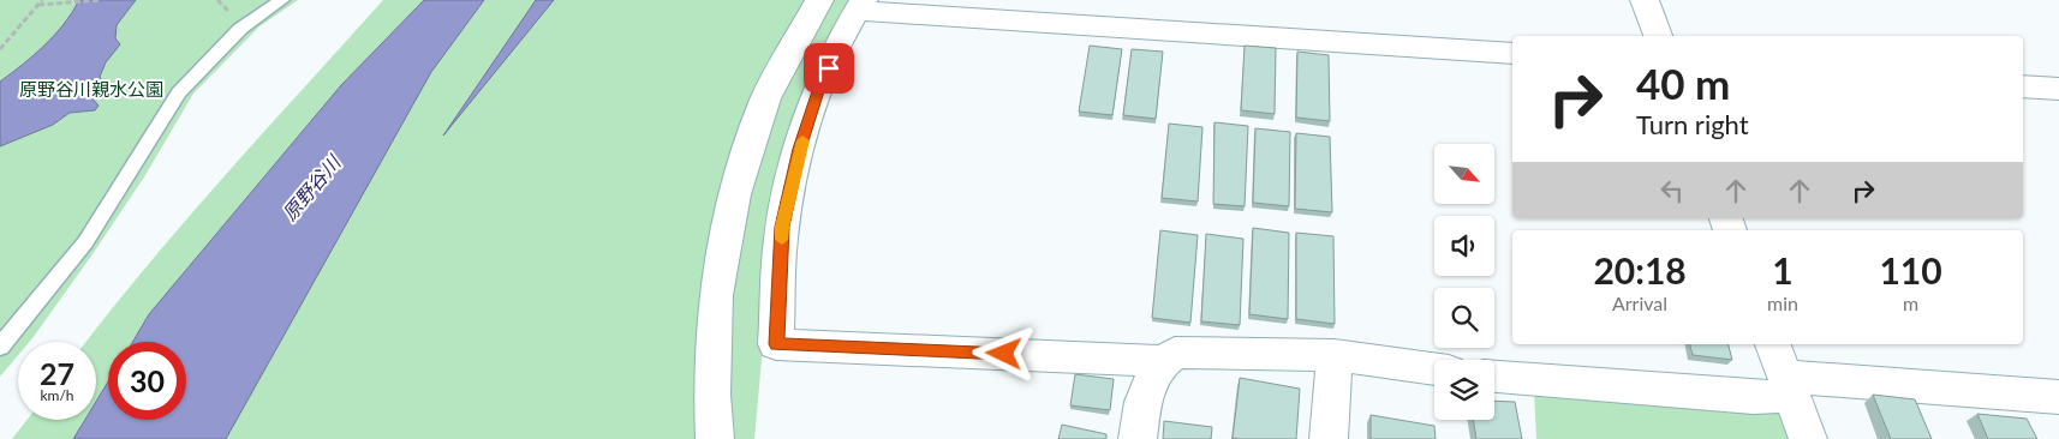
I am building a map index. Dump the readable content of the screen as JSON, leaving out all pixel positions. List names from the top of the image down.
{
  "water": ["原野谷川"],
  "parks": ["原野谷川親水公園"],
  "north": "bottom right",
  "page": {
    "turn": ["40 m", "Turn right"],
    "eta": [
      "20:18",
      "Arrival",
      "1",
      "min",
      "110",
      "m"
    ],
    "speed": "27 km/h",
    "limit": "30"
  }
}
